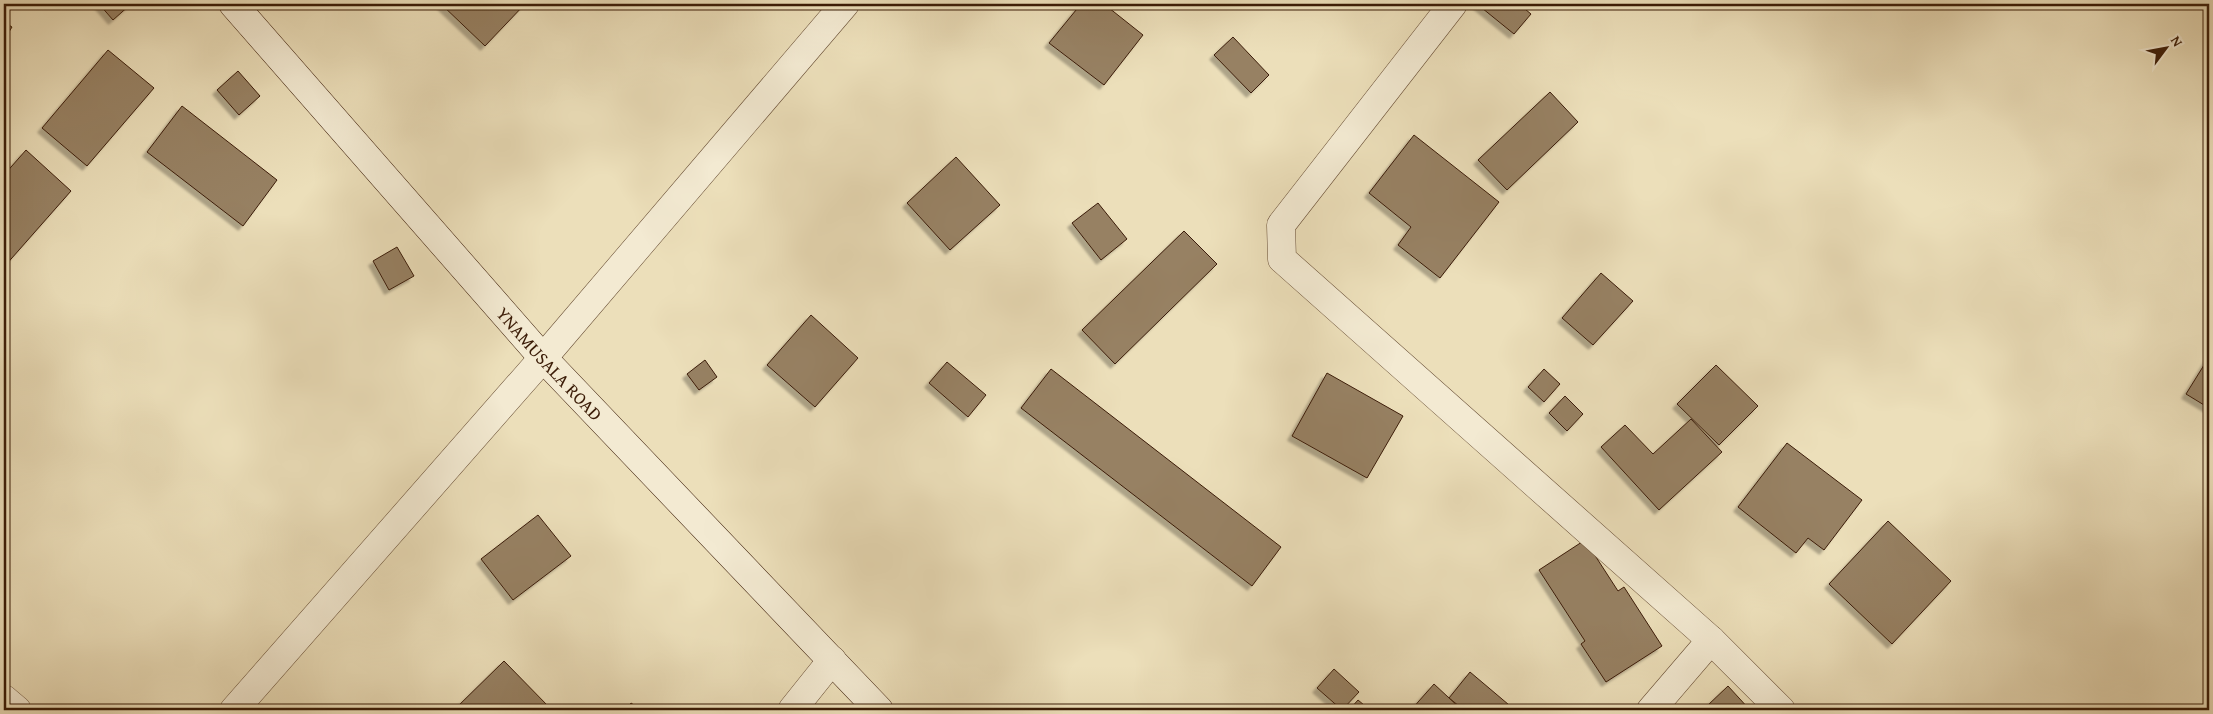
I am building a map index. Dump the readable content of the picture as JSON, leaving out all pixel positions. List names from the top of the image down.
{
  "streets": {
    "street": ["YNAMUSALA ROAD"]
  },
  "north": "top right"
}
